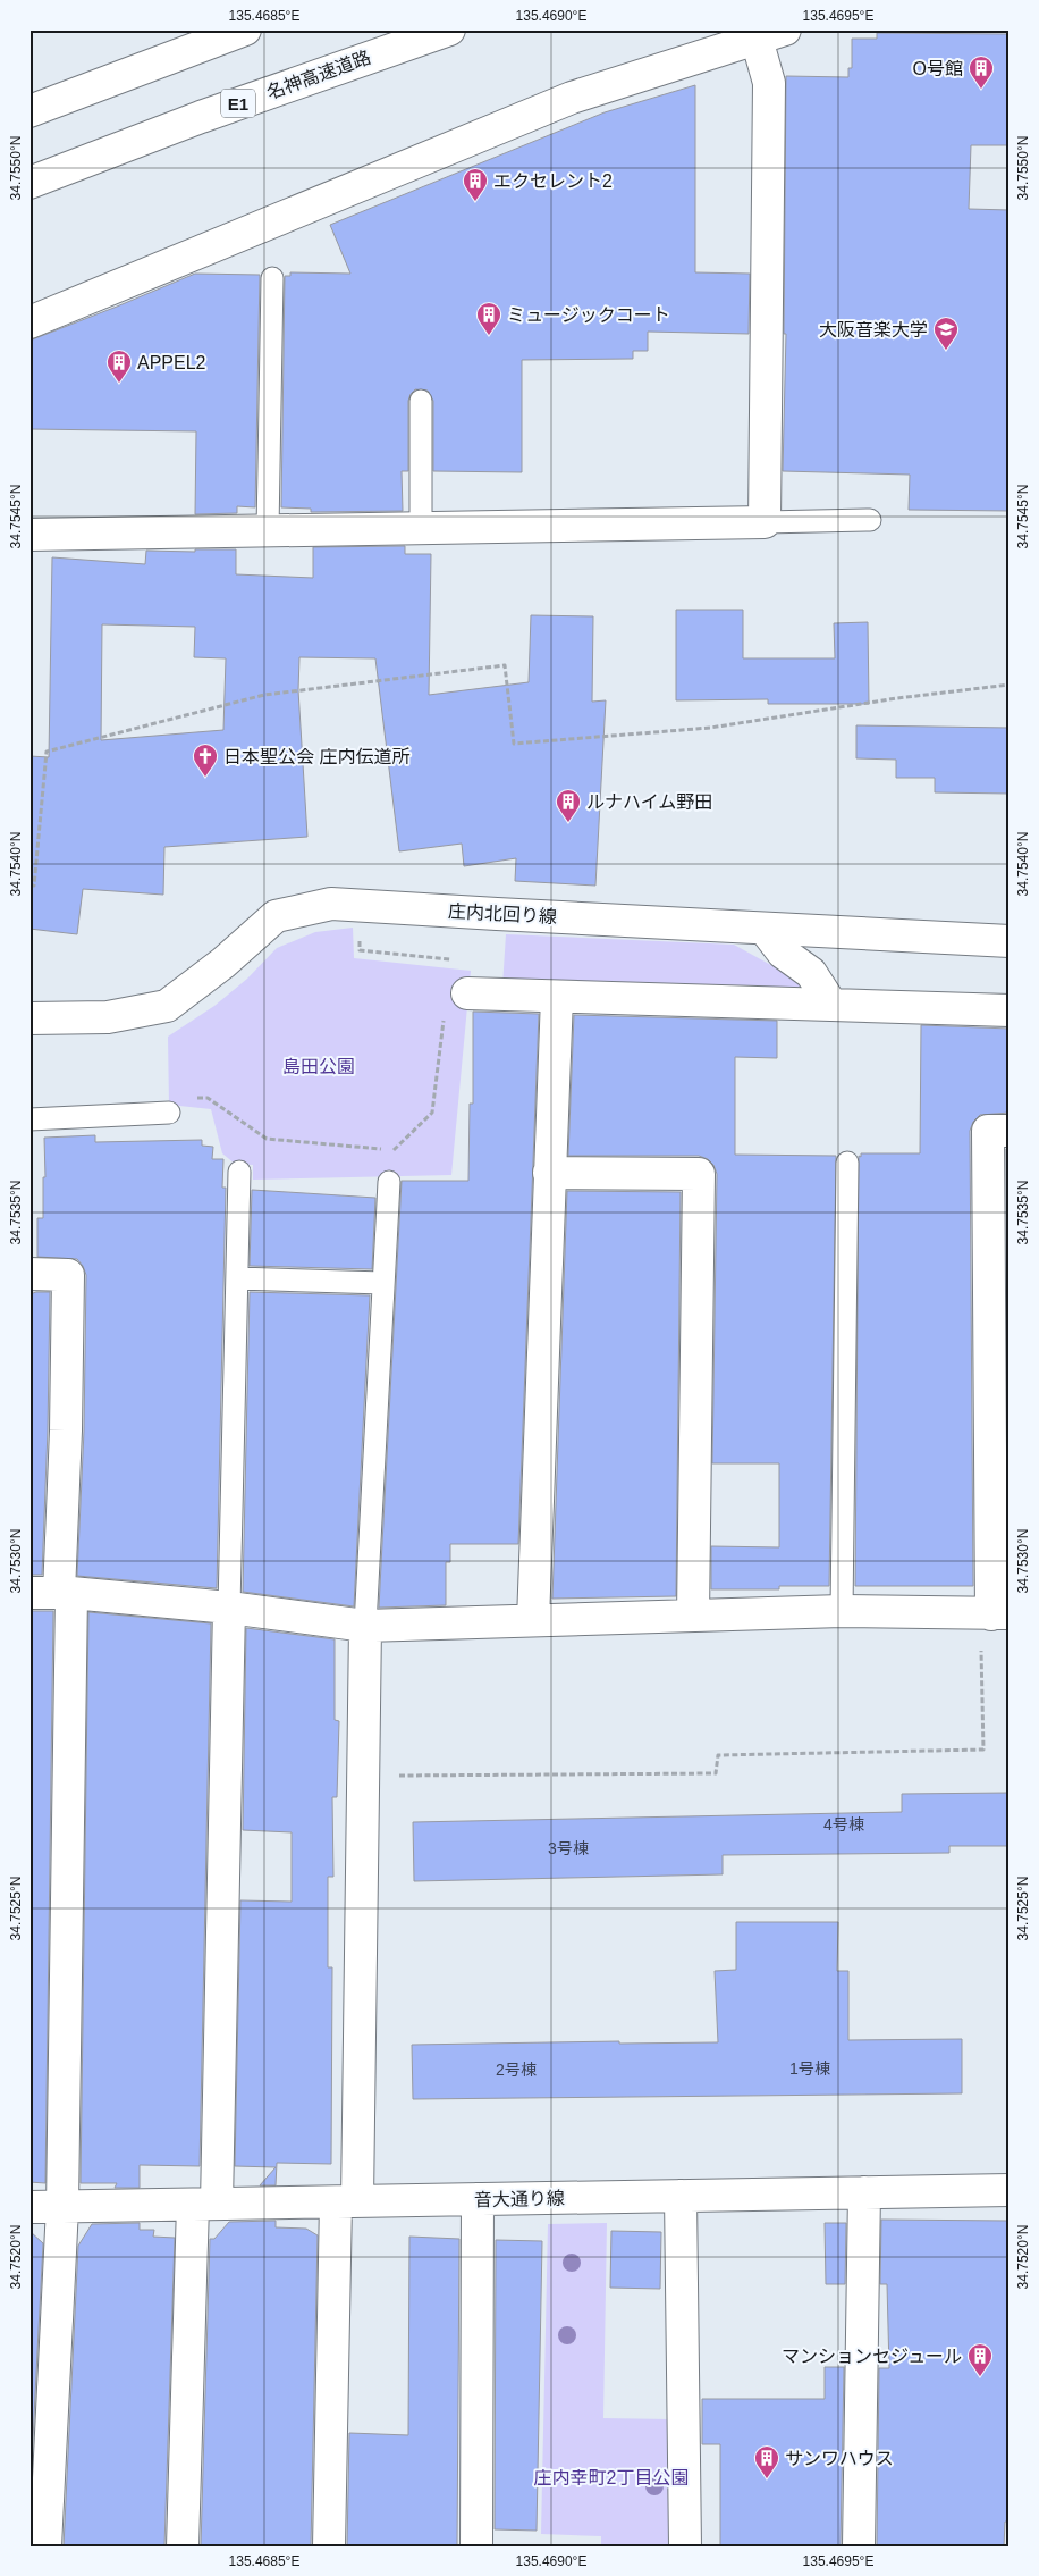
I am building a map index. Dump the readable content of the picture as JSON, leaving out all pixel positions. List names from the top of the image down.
{
  "streets": {
    "main road": [
      "名神高速道路",
      "E1",
      "庄内北回り線",
      "音大通り線"
    ]
  },
  "parks": ["島田公園", "庄内幸町2丁目公園"],
  "places": {
    "building": [
      "O号館",
      "エクセレント2",
      "ミュージックコート",
      "APPEL2",
      "ルナハイム野田",
      "マンションセジュール",
      "サンワハウス"
    ],
    "school or university": ["大阪音楽大学"],
    "church": ["日本聖公会 庄内伝道所"]
  },
  "house_numbers": [
    "4号棟",
    "3号棟",
    "1号棟",
    "2号棟"
  ],
  "coordinates": [
    "135.4685°E",
    "135.4690°E",
    "135.4695°E",
    "34.7550°N",
    "34.7545°N",
    "34.7540°N",
    "34.7535°N",
    "34.7530°N",
    "34.7525°N",
    "34.7520°N"
  ]
}
